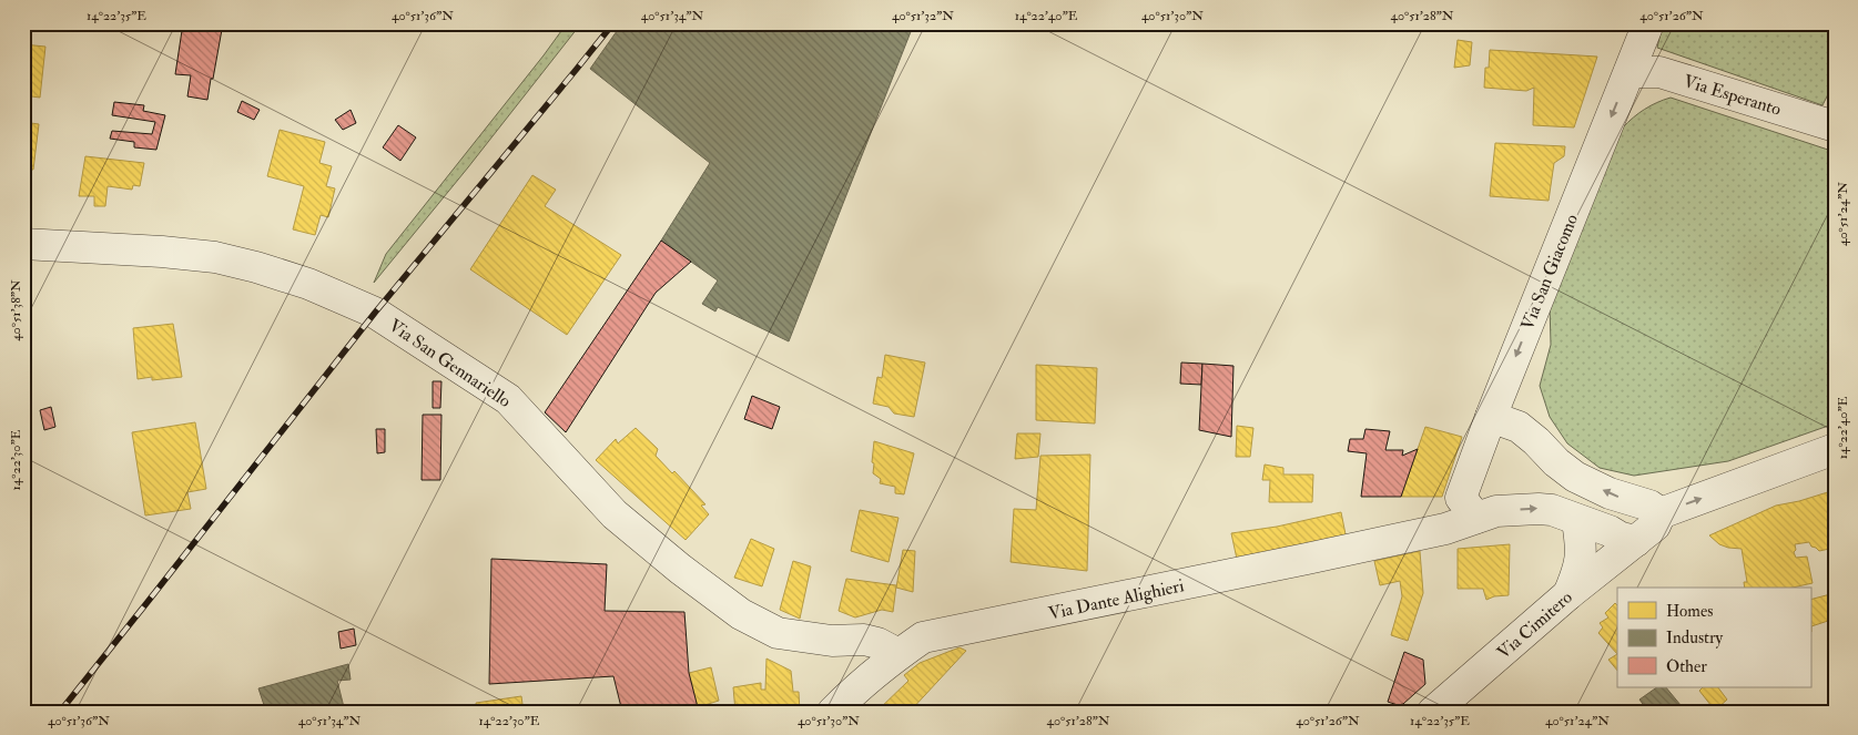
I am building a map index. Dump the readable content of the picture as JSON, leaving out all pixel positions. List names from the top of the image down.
{
  "streets": {
    "street": [
      "Via Esperanto",
      "Via San Giacomo",
      "Via San Gennariello",
      "Via Dante Alighieri",
      "Via Cimitero"
    ]
  },
  "crossings": [
    ["Via Esperanto", "Via San Giacomo"],
    ["Via San Giacomo", "Via Dante Alighieri"],
    ["Via San Gennariello", "Via Dante Alighieri"],
    ["Via Dante Alighieri", "Via Cimitero"]
  ],
  "one_way": ["Via San Giacomo"],
  "legend": ["Homes", "Industry", "Other"],
  "coordinates": [
    "14°22'35\"E",
    "40°51'36\"N",
    "40°51'34\"N",
    "40°51'32\"N",
    "14°22'40\"E",
    "40°51'30\"N",
    "40°51'28\"N",
    "40°51'26\"N",
    "40°51'24\"N",
    "40°51'38\"N",
    "14°22'30\"E"
  ]
}
